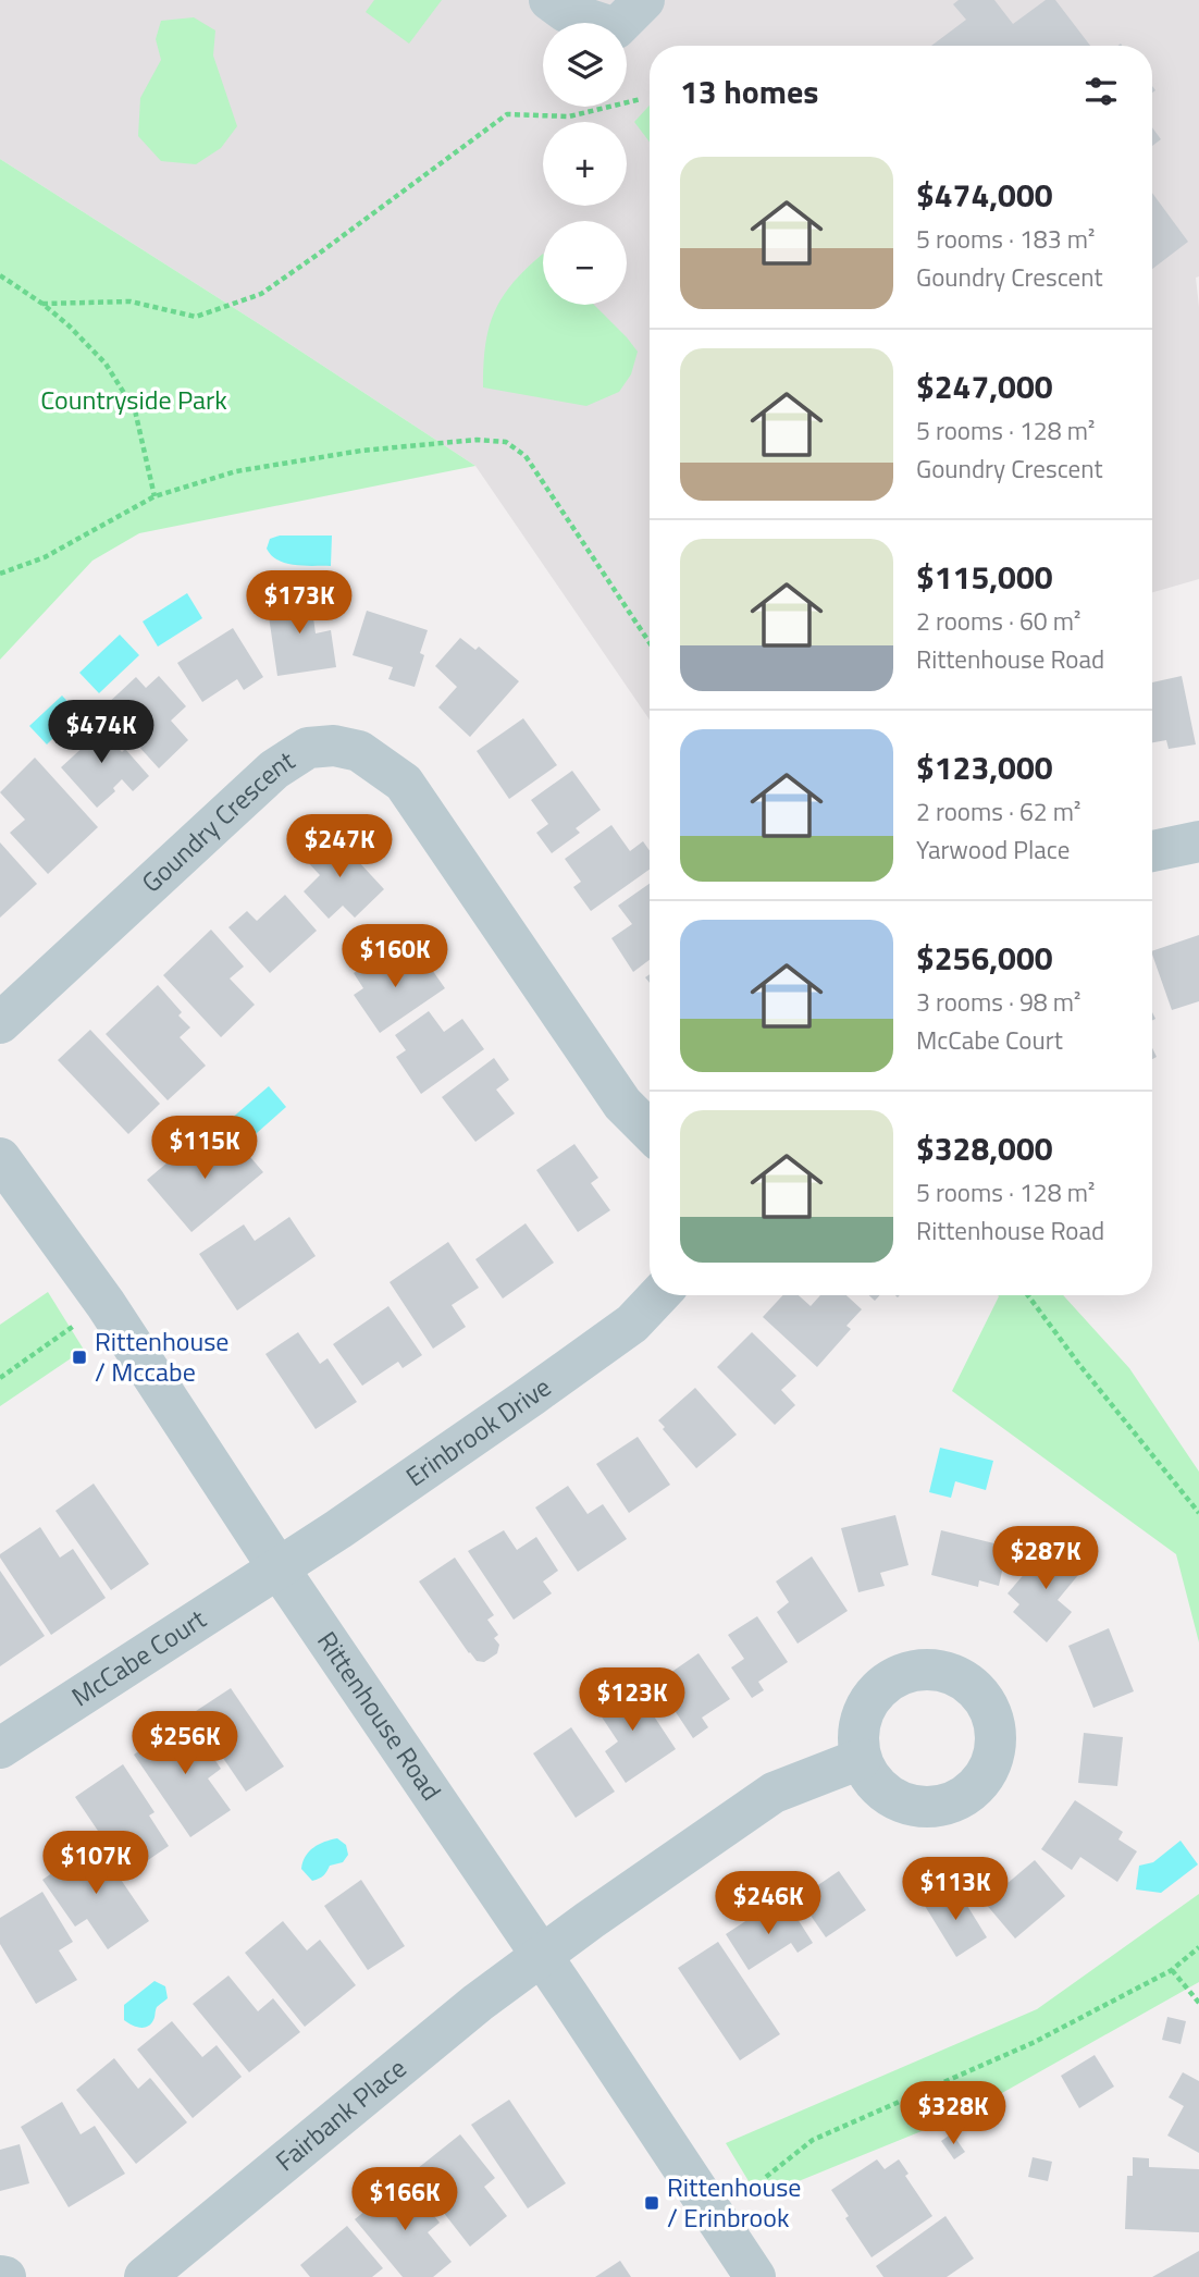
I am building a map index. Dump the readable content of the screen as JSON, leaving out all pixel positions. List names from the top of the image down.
{
  "streets": {
    "street": [
      "Goundry Crescent",
      "Erinbrook Drive",
      "McCabe Court",
      "Rittenhouse Road",
      "Fairbank Place"
    ]
  },
  "crossings": [
    ["Erinbrook Drive", "McCabe Court"],
    ["Erinbrook Drive", "Rittenhouse Road"],
    ["McCabe Court", "Rittenhouse Road"],
    ["Rittenhouse Road", "Fairbank Place"]
  ],
  "parks": ["Countryside Park"],
  "places": {
    "transit": ["Rittenhouse / Mccabe", "Rittenhouse / Erinbrook"]
  },
  "page": {
    "map_buttons": ["+", "−"],
    "heading": "13 homes",
    "list": [
      {
        "name": "$474,000",
        "note": "5 rooms · 183 m² · Goundry Crescent"
      },
      {
        "name": "$247,000",
        "note": "5 rooms · 128 m² · Goundry Crescent"
      },
      {
        "name": "$115,000",
        "note": "2 rooms · 60 m² · Rittenhouse Road"
      },
      {
        "name": "$123,000",
        "note": "2 rooms · 62 m² · Yarwood Place"
      },
      {
        "name": "$256,000",
        "note": "3 rooms · 98 m² · McCabe Court"
      },
      {
        "name": "$328,000",
        "note": "5 rooms · 128 m² · Rittenhouse Road"
      }
    ],
    "price": [
      "$173K",
      "$474K",
      "$247K",
      "$160K",
      "$115K",
      "$287K",
      "$123K",
      "$256K",
      "$107K",
      "$113K",
      "$246K",
      "$328K",
      "$166K"
    ]
  }
}
